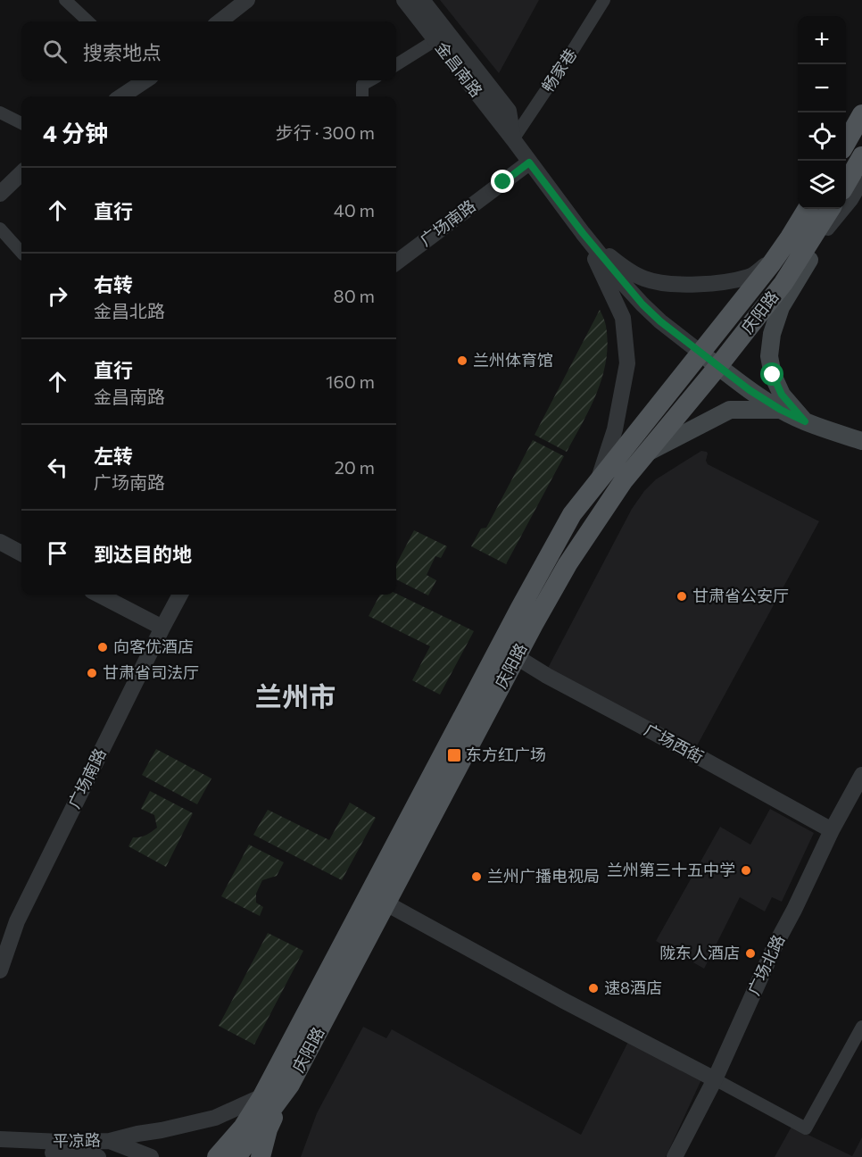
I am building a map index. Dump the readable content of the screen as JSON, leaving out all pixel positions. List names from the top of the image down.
{
  "streets": {
    "main road": ["庆阳路"],
    "street": [
      "金昌南路",
      "畅家巷",
      "广场南路",
      "广场西街",
      "广场北路",
      "平凉路"
    ]
  },
  "crossings": [
    ["金昌南路", "畅家巷"],
    ["金昌南路", "广场南路"],
    ["金昌南路", "庆阳路"],
    ["庆阳路", "广场西街"],
    ["广场西街", "广场北路"]
  ],
  "districts": ["兰州市"],
  "places": {
    "other": [
      "兰州体育馆",
      "甘肃省公安厅",
      "向客优酒店",
      "甘肃省司法厅",
      "兰州第三十五中学",
      "兰州广播电视局",
      "陇东人酒店",
      "速8酒店"
    ],
    "transit": ["东方红广场"]
  },
  "page": {
    "map_buttons": ["+", "−"],
    "search": "搜索地点",
    "heading": ["4 分钟", "步行 · 300 m"],
    "list": [
      ["直行", "40 m"],
      ["右转", "金昌北路", "80 m"],
      ["直行", "金昌南路", "160 m"],
      ["左转", "广场南路", "20 m"],
      "到达目的地"
    ]
  }
}
